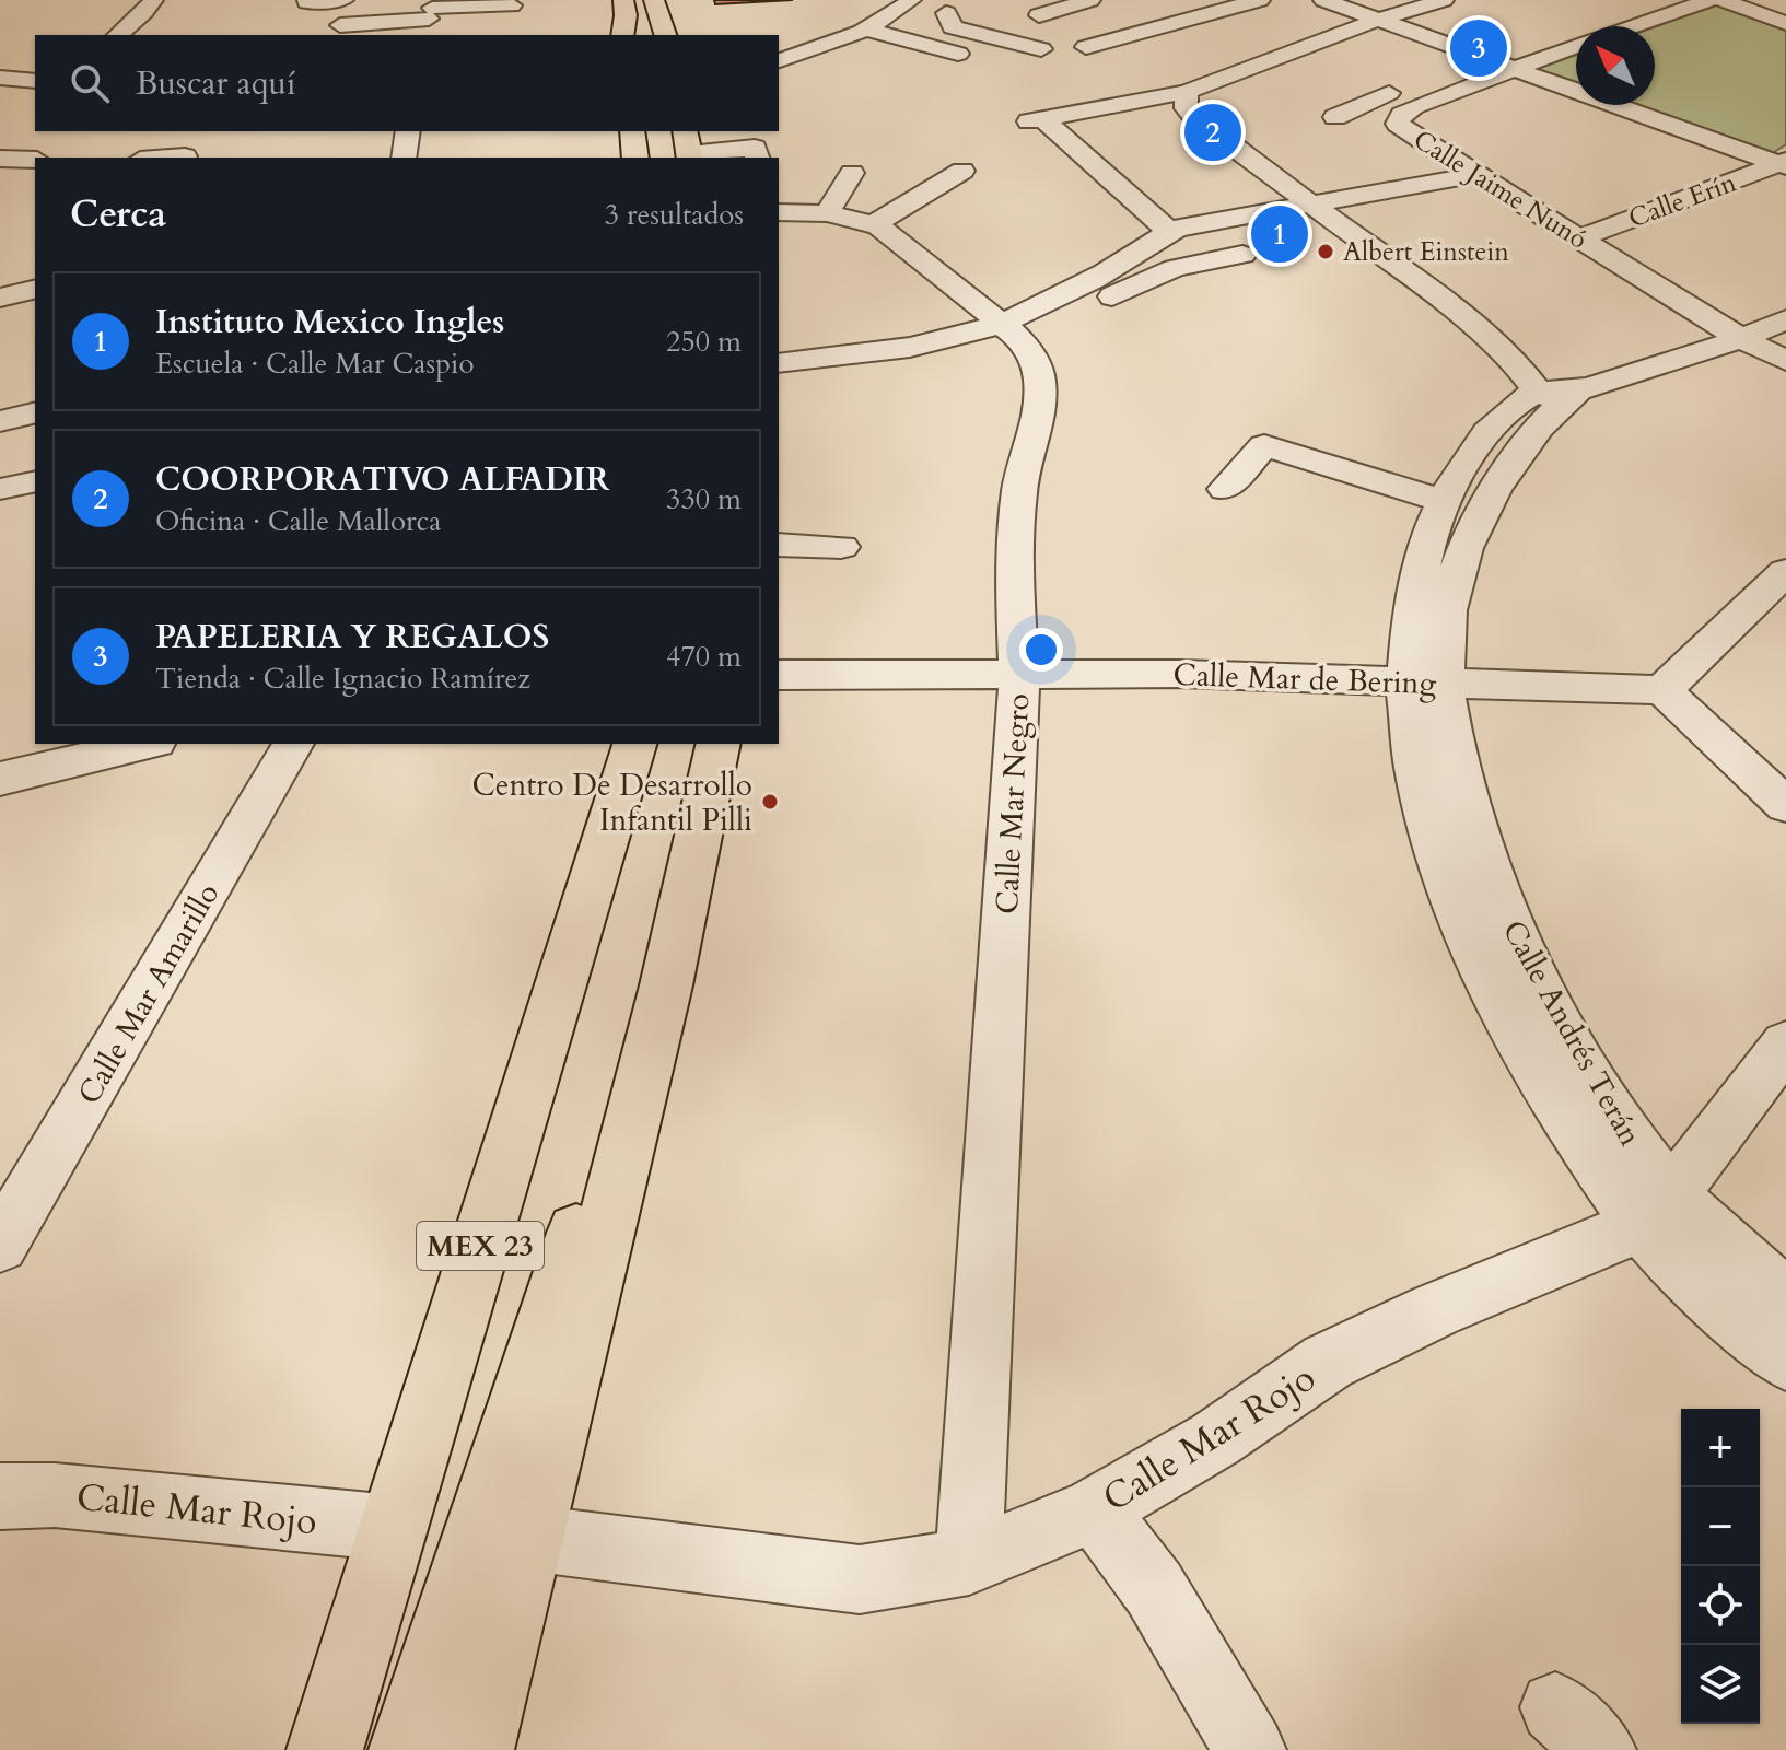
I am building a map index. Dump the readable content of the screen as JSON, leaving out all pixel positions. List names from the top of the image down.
{
  "streets": {
    "main road": ["MEX 23"],
    "street": [
      "Calle Jaime Nunó",
      "Calle Erín",
      "Calle Mar de Bering",
      "Calle Mar Negro",
      "Calle Mar Amarillo",
      "Calle Andrés Terán",
      "Calle Mar Rojo"
    ]
  },
  "crossings": [
    ["Calle Jaime Nunó", "Calle Erín"],
    ["Calle Jaime Nunó", "Calle Andrés Terán"],
    ["Calle Mar de Bering", "Calle Mar Negro"],
    ["Calle Mar de Bering", "Calle Andrés Terán"],
    ["Calle Mar Negro", "Calle Mar Rojo"],
    ["Calle Andrés Terán", "Calle Mar Rojo"],
    ["MEX 23", "Calle Mar Rojo"]
  ],
  "places": ["Albert Einstein", "Centro De Desarrollo Infantil Pilli"],
  "north": "top left",
  "page": {
    "pins": ["3", "2", "1"],
    "search": "Buscar aquí",
    "heading": ["Cerca", "3 resultados"],
    "list": [
      {
        "mark": "1",
        "name": "Instituto Mexico Ingles",
        "note": "Escuela · Calle Mar Caspio",
        "value": "250 m"
      },
      {
        "mark": "2",
        "name": "COORPORATIVO ALFADIR",
        "note": "Oficina · Calle Mallorca",
        "value": "330 m"
      },
      {
        "mark": "3",
        "name": "PAPELERIA Y REGALOS",
        "note": "Tienda · Calle Ignacio Ramírez",
        "value": "470 m"
      }
    ],
    "map_buttons": ["+", "−"]
  }
}
